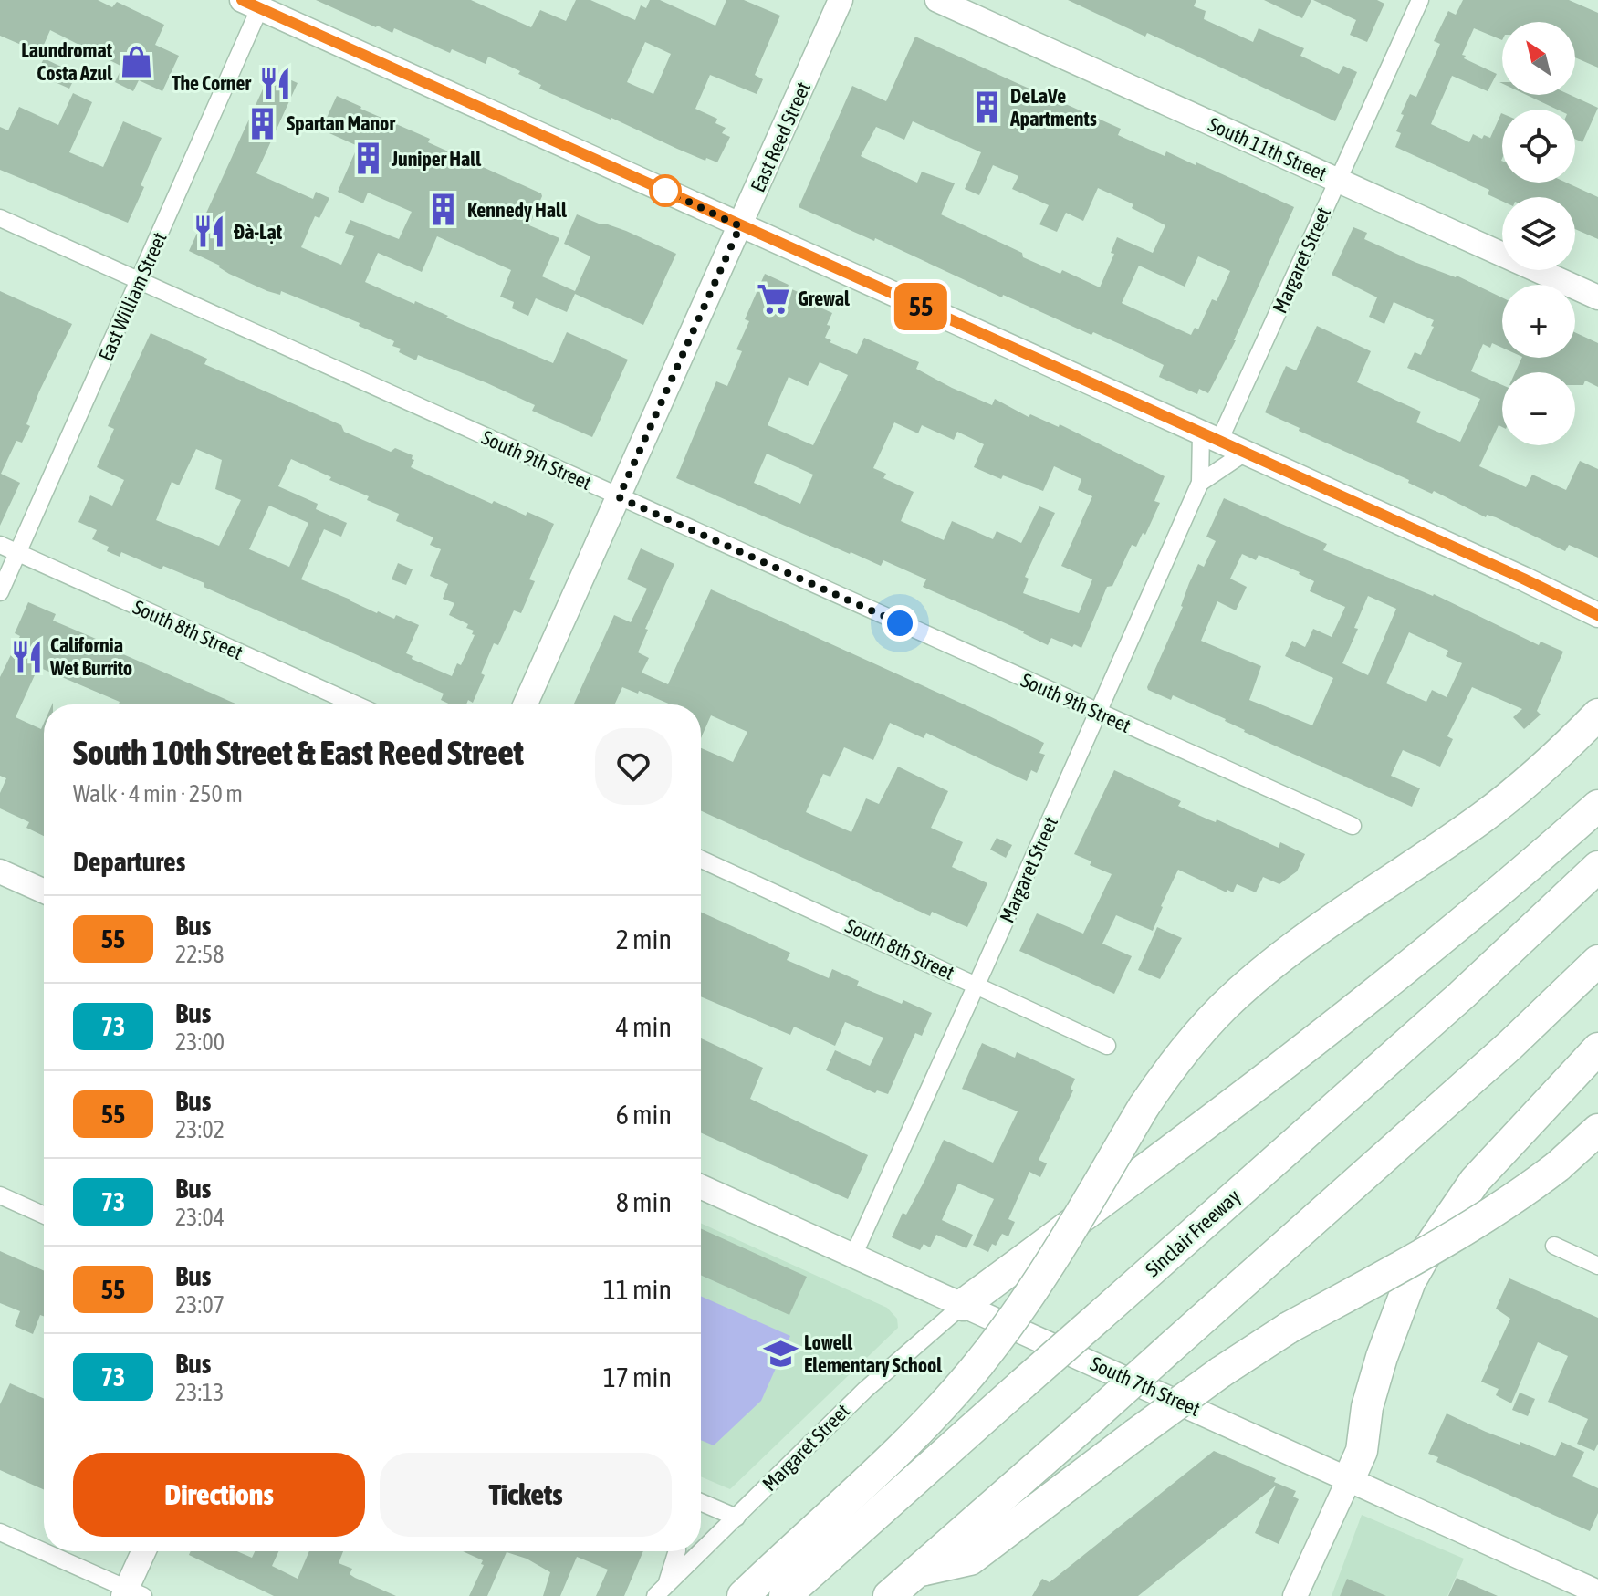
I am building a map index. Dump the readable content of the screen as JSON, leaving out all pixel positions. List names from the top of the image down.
{
  "streets": {
    "highway": ["Sinclair Freeway"],
    "main road": ["East Reed Street", "South 11th Street", "South 7th Street"],
    "street": [
      "Margaret Street",
      "East William Street",
      "South 9th Street",
      "South 8th Street"
    ]
  },
  "crossings": [
    ["East Reed Street", "South 9th Street"],
    ["South 11th Street", "Margaret Street"],
    ["Margaret Street", "South 9th Street"],
    ["Margaret Street", "South 8th Street"],
    ["Margaret Street", "South 7th Street"],
    ["East William Street", "South 9th Street"],
    ["East William Street", "South 8th Street"]
  ],
  "places": {
    "shop": ["Laundromat Costa Azul"],
    "restaurant": ["The Corner", "Đà-Lạt", "California Wet Burrito"],
    "building": [
      "DeLaVe Apartments",
      "Spartan Manor",
      "Juniper Hall",
      "Kennedy Hall"
    ],
    "supermarket": ["Grewal"],
    "school or university": ["Lowell Elementary School"]
  },
  "lines": ["bus line 55"],
  "north": "top left",
  "page": {
    "on_map": "55",
    "map_buttons": ["+", "−"],
    "heading": [
      ["South 10th Street & East Reed Street", "Walk · 4 min · 250 m"],
      "Departures"
    ],
    "list": [
      {
        "mark": "55",
        "name": "Bus",
        "note": "22:58",
        "value": "2 min"
      },
      {
        "mark": "73",
        "name": "Bus",
        "note": "23:00",
        "value": "4 min"
      },
      {
        "mark": "55",
        "name": "Bus",
        "note": "23:02",
        "value": "6 min"
      },
      {
        "mark": "73",
        "name": "Bus",
        "note": "23:04",
        "value": "8 min"
      },
      {
        "mark": "55",
        "name": "Bus",
        "note": "23:07",
        "value": "11 min"
      },
      {
        "mark": "73",
        "name": "Bus",
        "note": "23:13",
        "value": "17 min"
      }
    ],
    "buttons": ["Directions", "Tickets"]
  }
}
